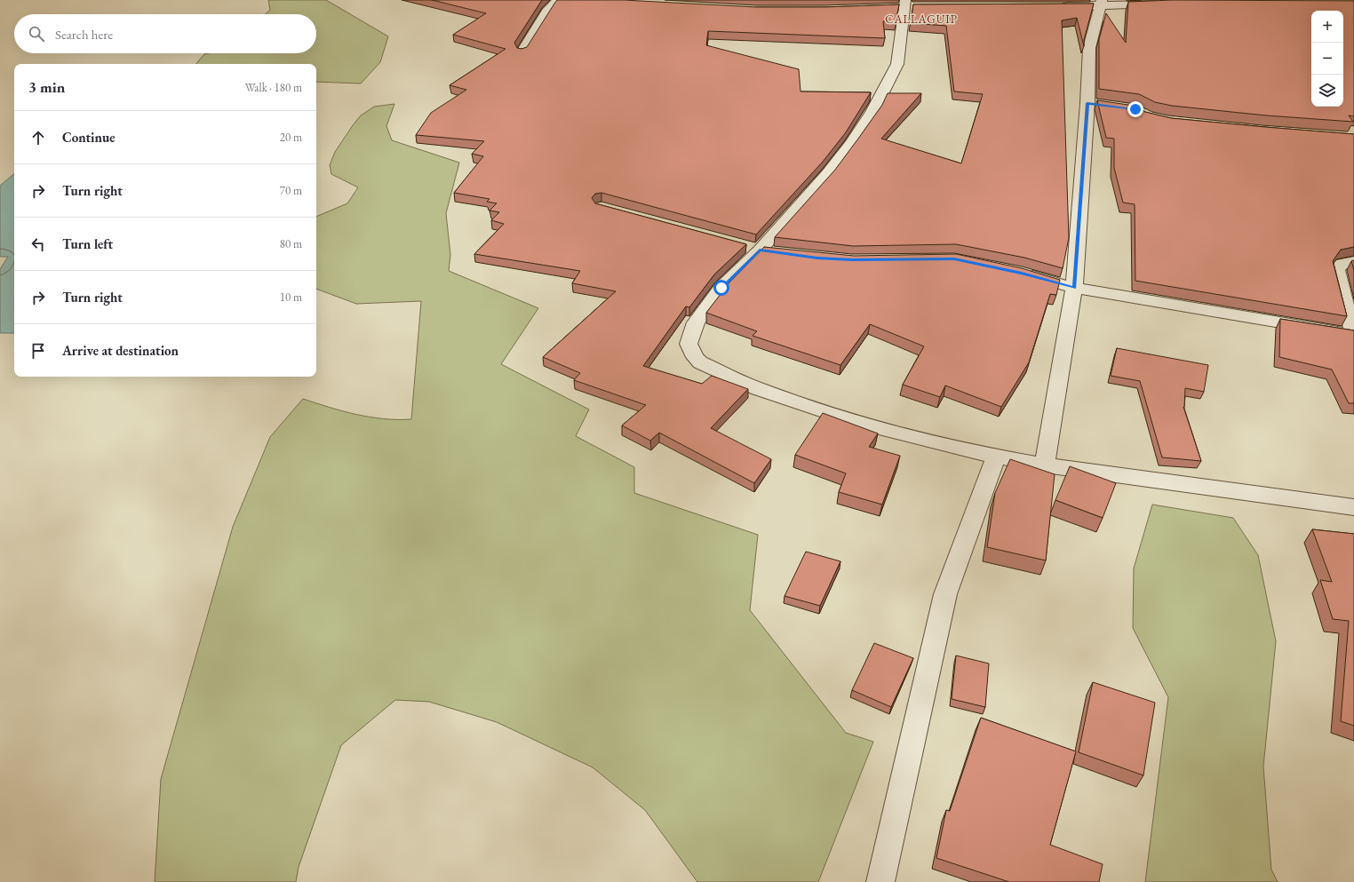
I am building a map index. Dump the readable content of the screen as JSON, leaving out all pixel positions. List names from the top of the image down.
{
  "districts": ["CALLAGUIP"],
  "page": {
    "map_buttons": ["+", "−"],
    "search": "Search here",
    "heading": ["3 min", "Walk · 180 m"],
    "list": [
      ["Continue", "20 m"],
      ["Turn right", "70 m"],
      ["Turn left", "80 m"],
      ["Turn right", "10 m"],
      "Arrive at destination"
    ]
  }
}
